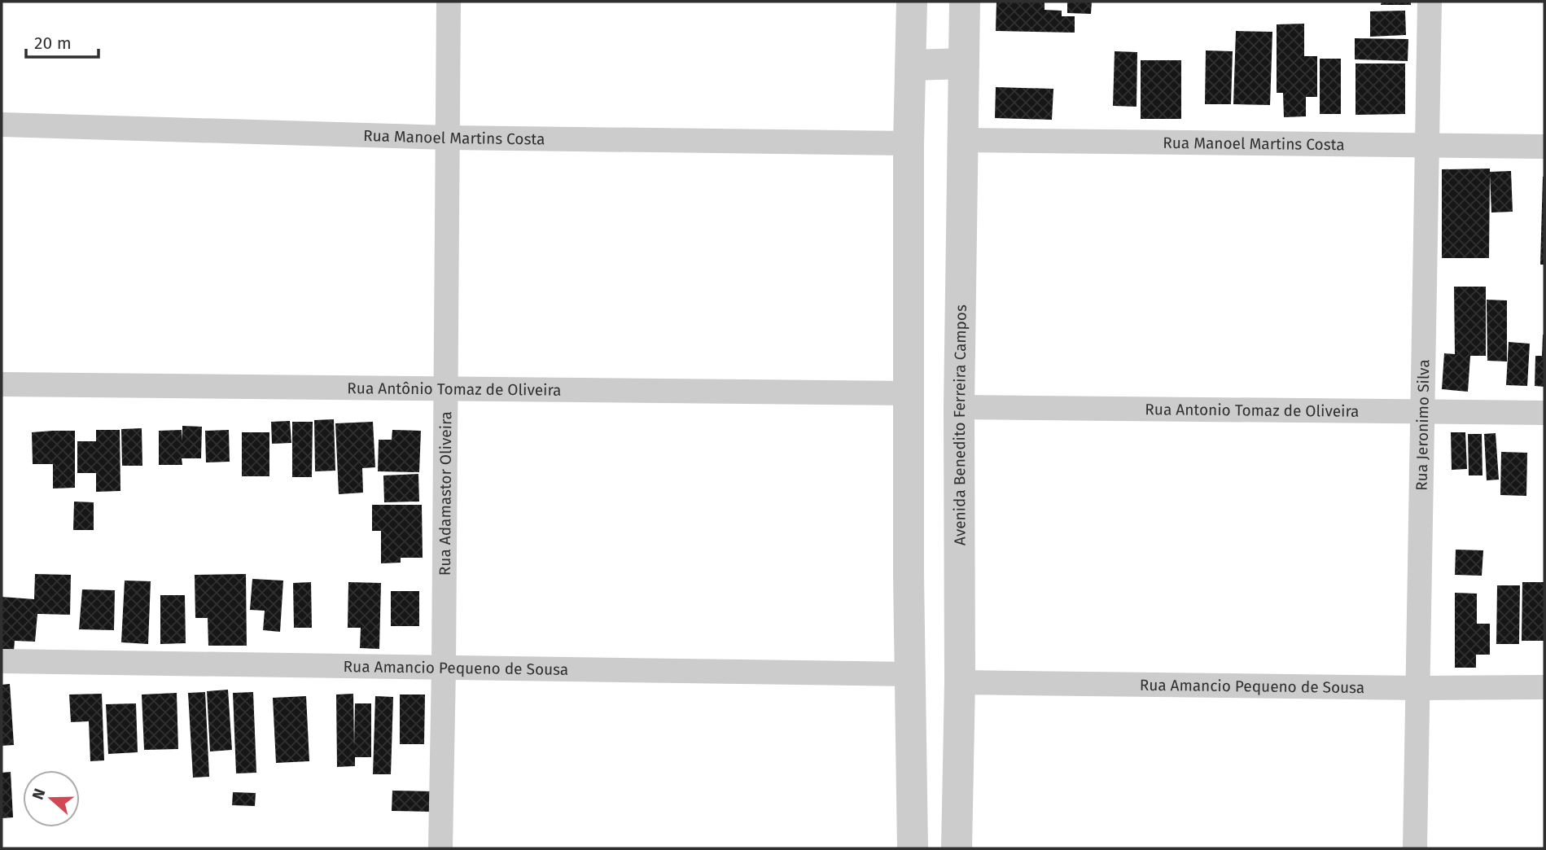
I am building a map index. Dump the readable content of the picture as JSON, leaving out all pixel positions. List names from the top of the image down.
{
  "streets": {
    "street": [
      "Rua Manoel Martins Costa",
      "Rua Antônio Tomaz de Oliveira",
      "Rua Antonio Tomaz de Oliveira",
      "Avenida Benedito Ferreira Campos",
      "Rua Jeronimo Silva",
      "Rua Adamastor Oliveira",
      "Rua Amancio Pequeno de Sousa"
    ]
  },
  "crossings": [
    ["Rua Manoel Martins Costa", "Avenida Benedito Ferreira Campos"],
    ["Rua Manoel Martins Costa", "Rua Jeronimo Silva"],
    ["Rua Manoel Martins Costa", "Rua Adamastor Oliveira"],
    ["Rua Antônio Tomaz de Oliveira", "Rua Adamastor Oliveira"],
    ["Rua Antonio Tomaz de Oliveira", "Avenida Benedito Ferreira Campos"],
    ["Rua Antonio Tomaz de Oliveira", "Rua Jeronimo Silva"],
    ["Avenida Benedito Ferreira Campos", "Rua Amancio Pequeno de Sousa"],
    ["Rua Jeronimo Silva", "Rua Amancio Pequeno de Sousa"],
    ["Rua Adamastor Oliveira", "Rua Amancio Pequeno de Sousa"]
  ],
  "scale_bar": "20 m",
  "north": "left"
}
